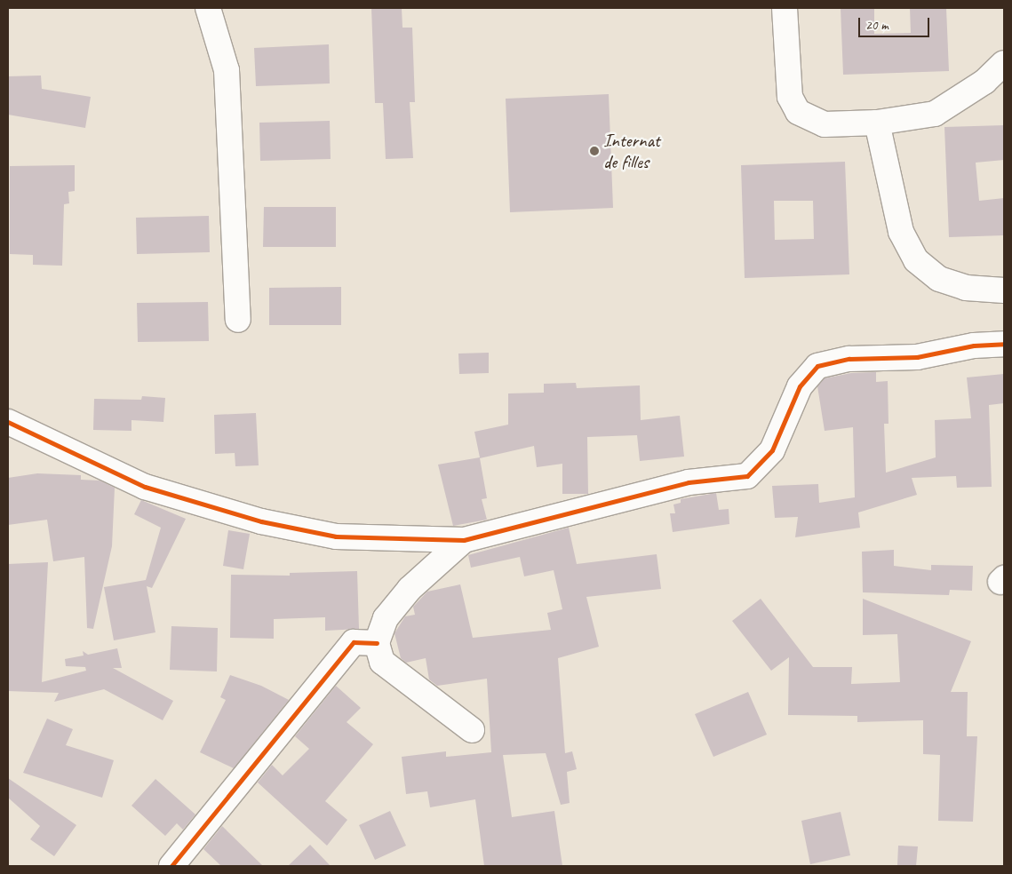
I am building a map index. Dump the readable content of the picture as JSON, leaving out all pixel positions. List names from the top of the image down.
{
  "places": ["Internat de filles"],
  "scale_bar": "20 m"
}
